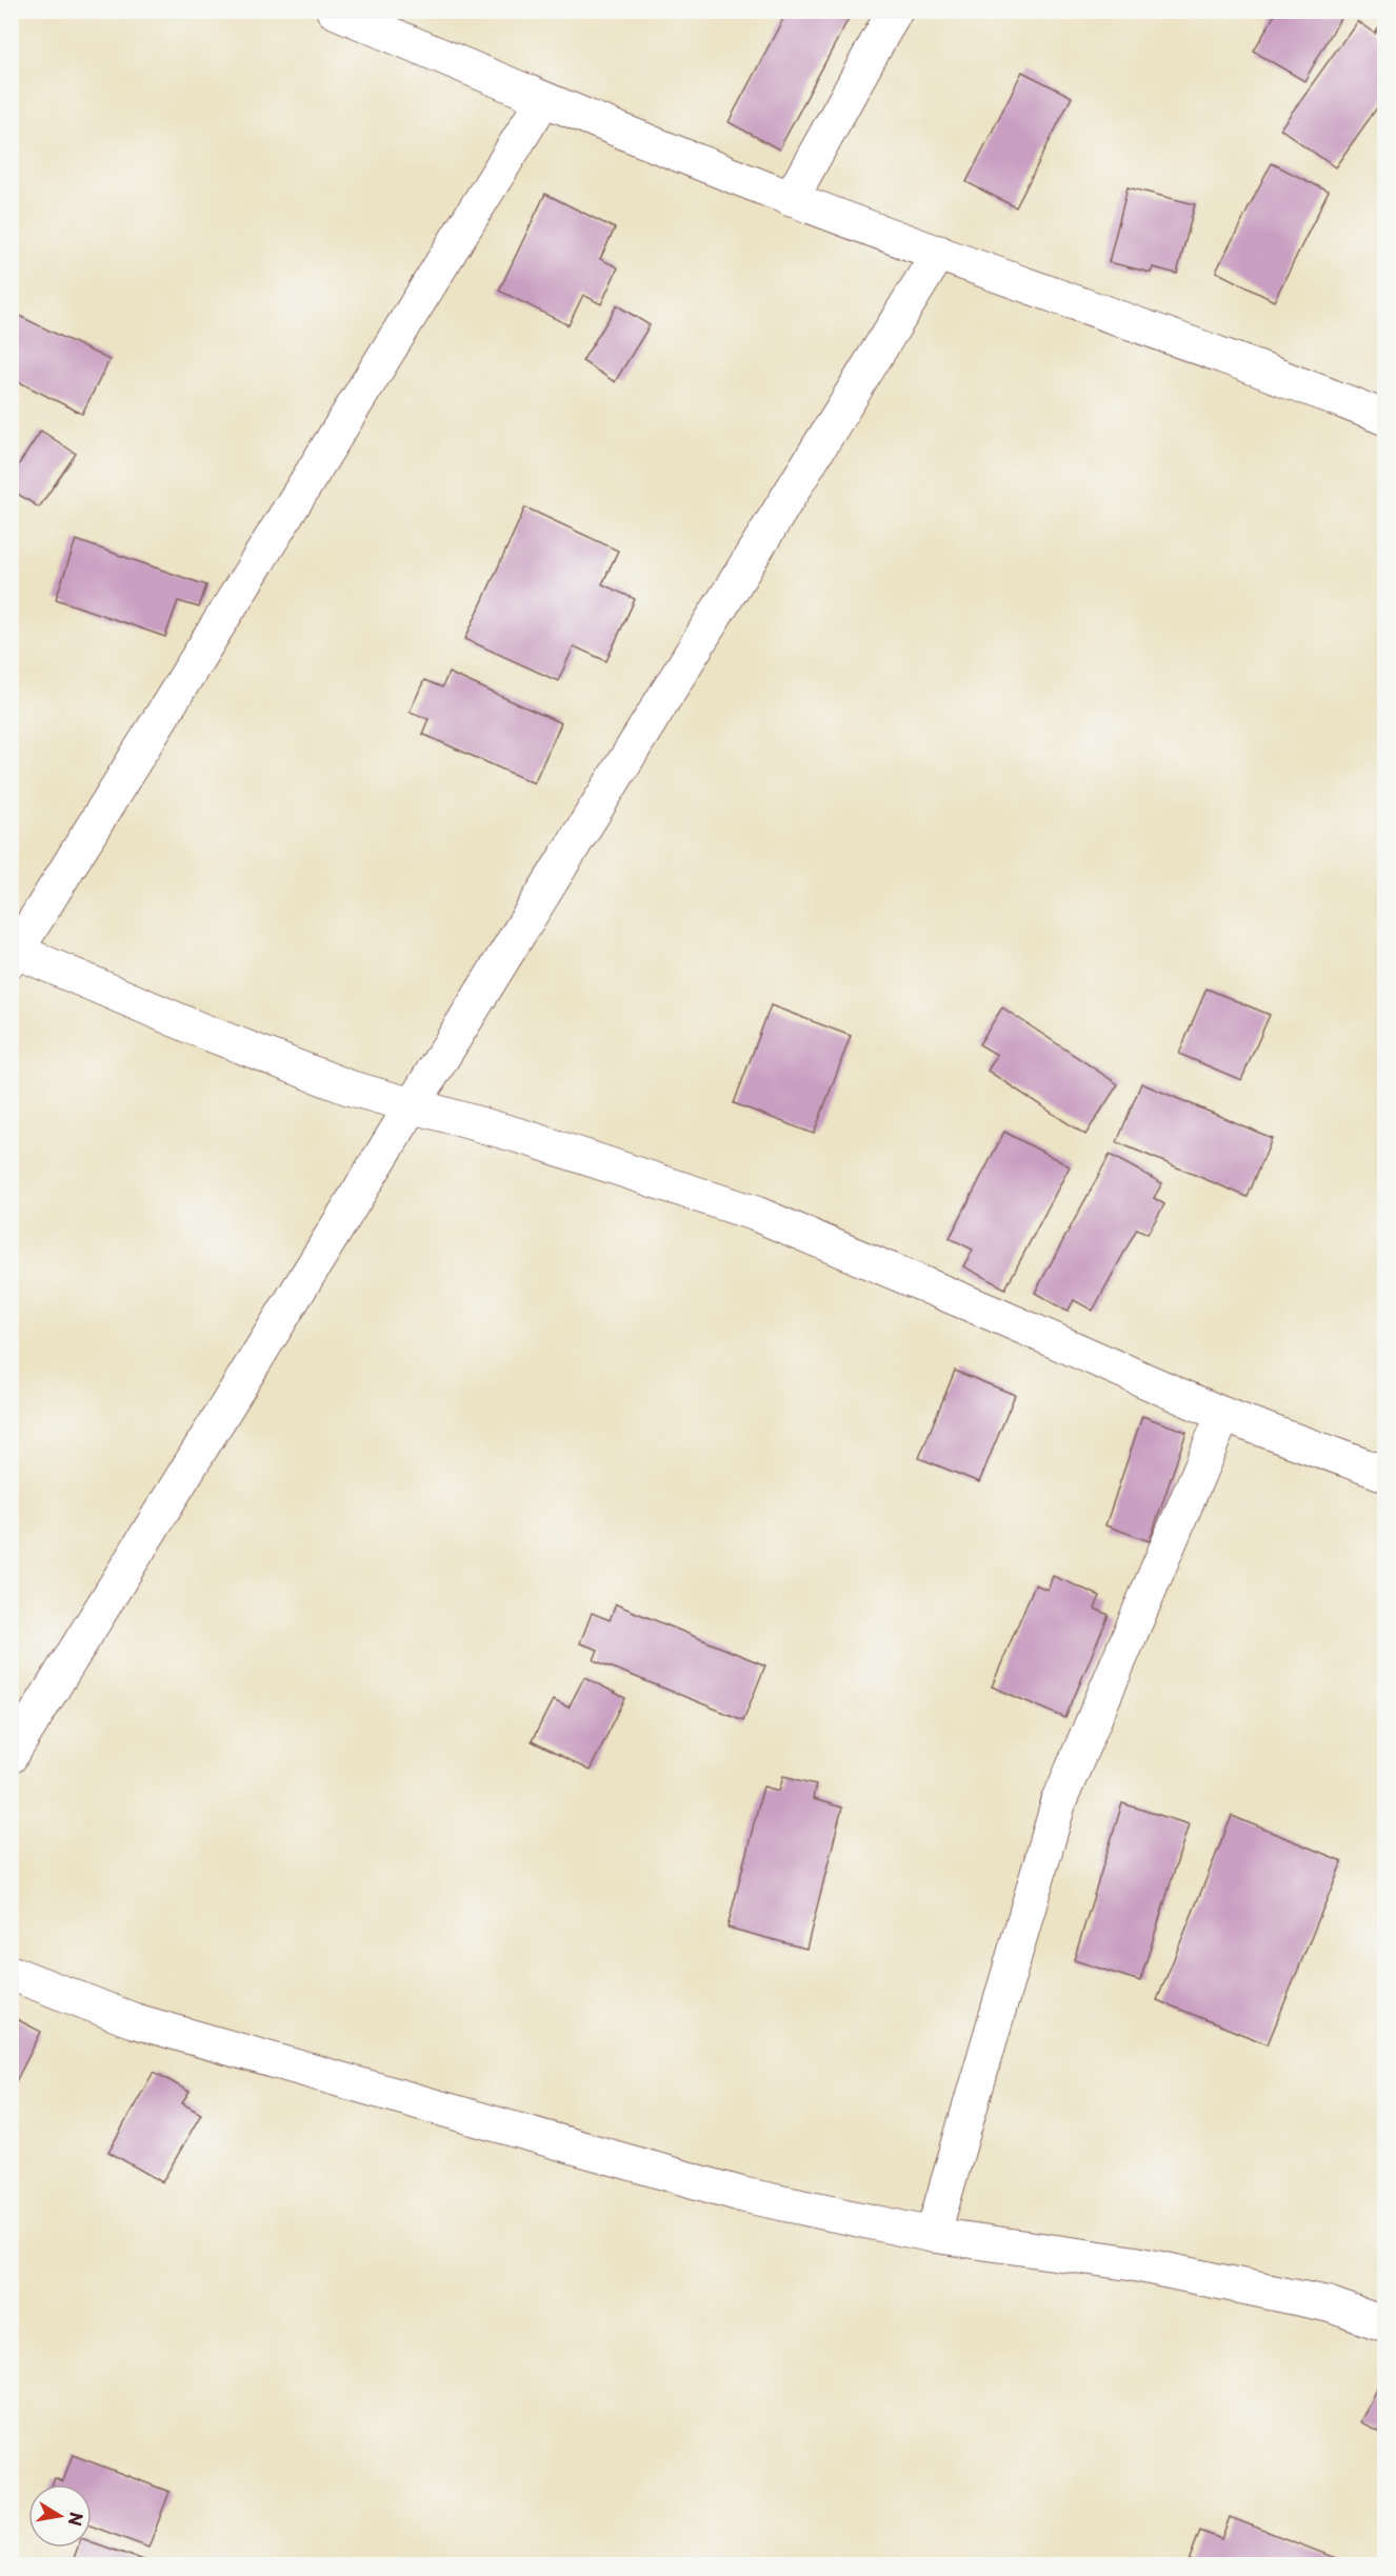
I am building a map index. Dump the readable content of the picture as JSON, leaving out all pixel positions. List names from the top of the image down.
{
  "north": "right"
}
